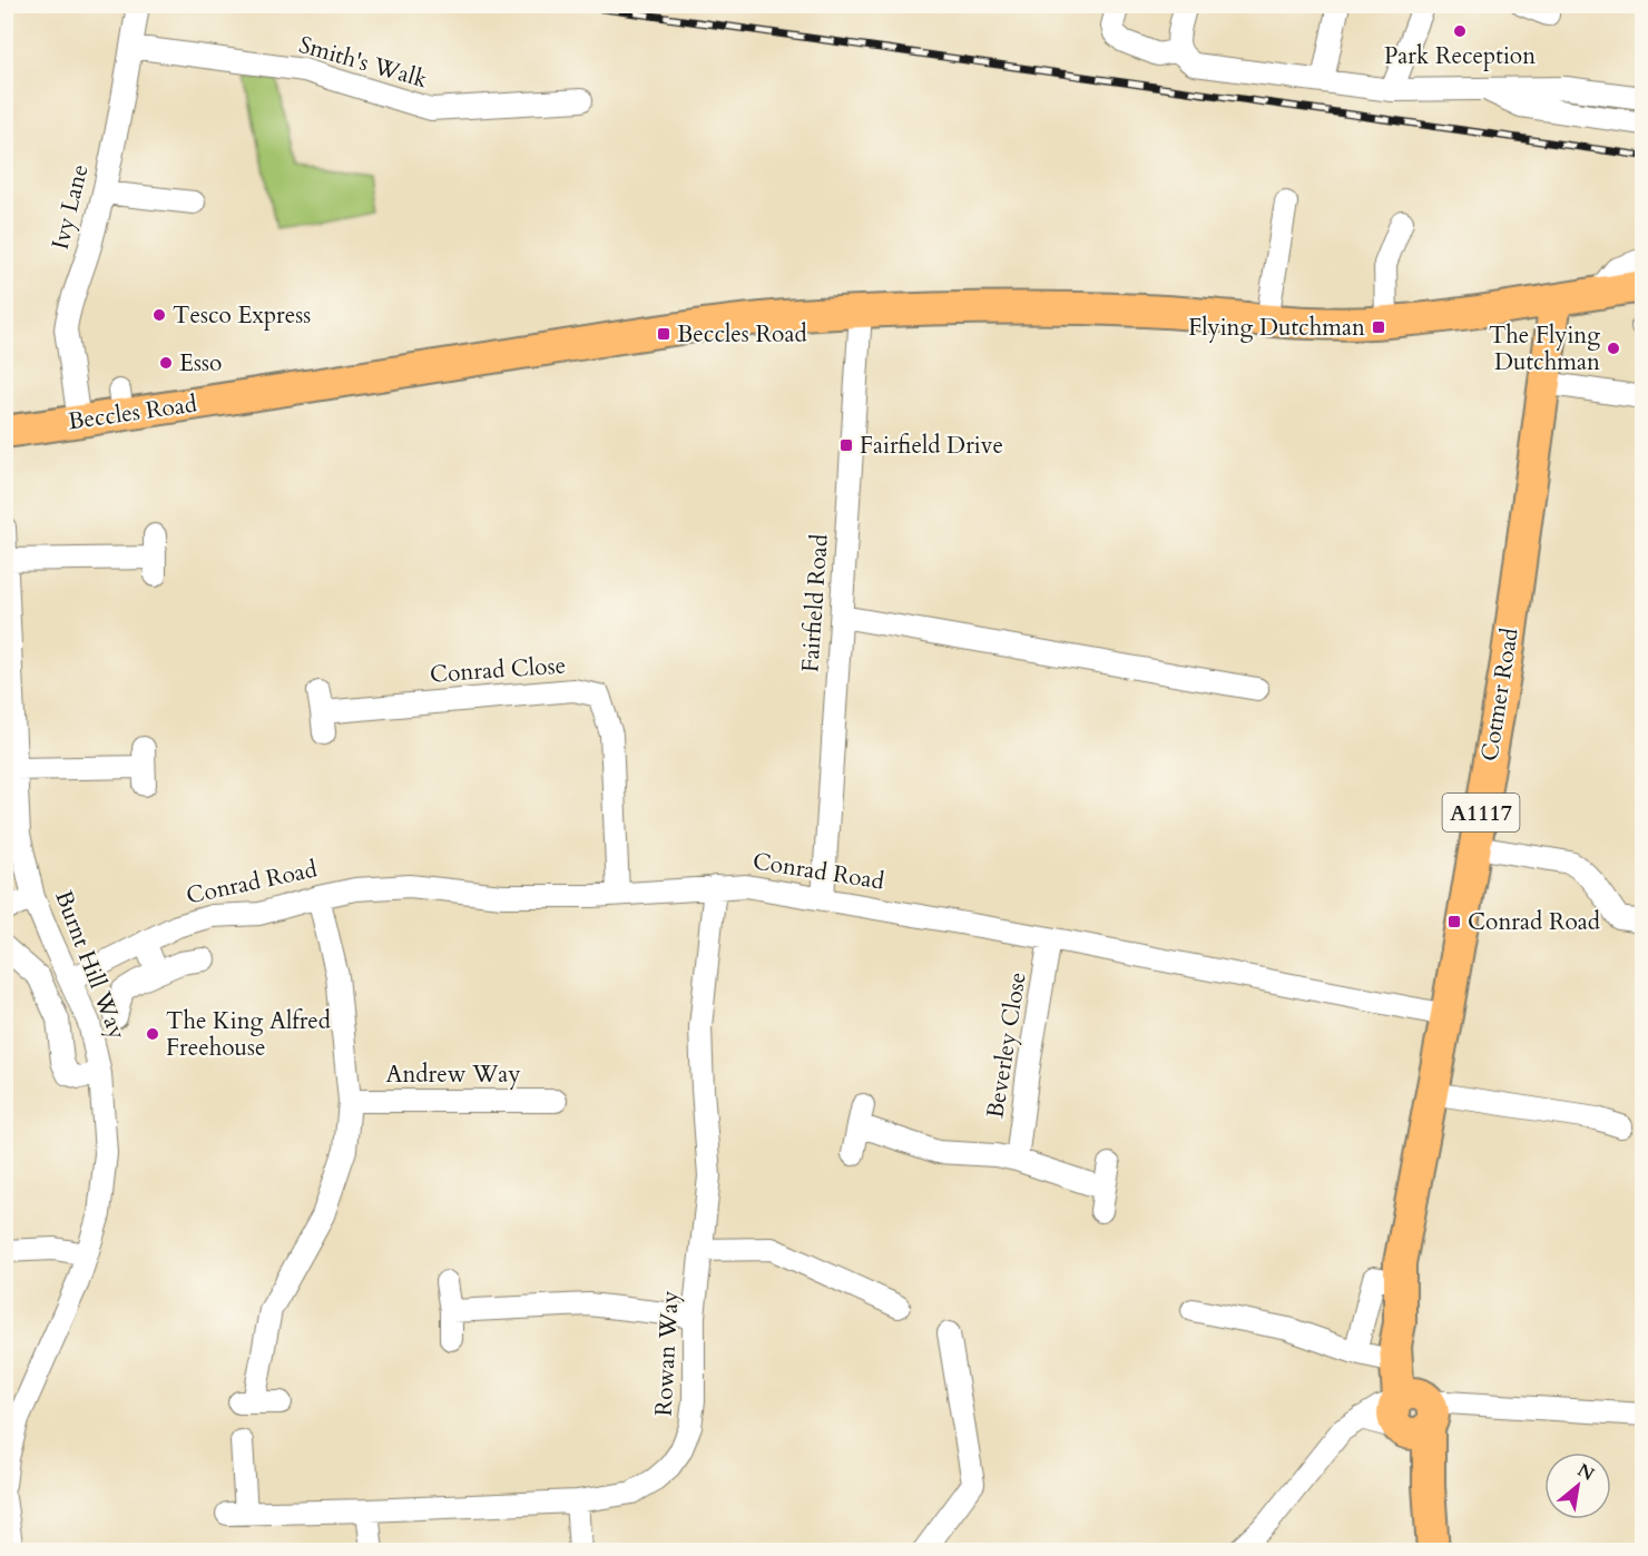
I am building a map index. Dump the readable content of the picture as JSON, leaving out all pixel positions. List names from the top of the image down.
{
  "streets": {
    "highway": ["Beccles Road", "Cotmer Road", "A1117"],
    "street": [
      "Smith's Walk",
      "Ivy Lane",
      "Fairfield Road",
      "Conrad Close",
      "Conrad Road",
      "Burnt Hill Way",
      "Beverley Close",
      "Andrew Way",
      "Rowan Way"
    ]
  },
  "crossings": [
    ["Smith's Walk", "Ivy Lane"],
    ["Ivy Lane", "Beccles Road"],
    ["Beccles Road", "Fairfield Road"],
    ["Beccles Road", "Cotmer Road"],
    ["Fairfield Road", "Conrad Road"],
    ["Conrad Close", "Conrad Road"],
    ["Cotmer Road", "A1117"],
    ["Cotmer Road", "Conrad Road"],
    ["Conrad Road", "Burnt Hill Way"],
    ["Conrad Road", "Beverley Close"],
    ["Conrad Road", "Rowan Way"]
  ],
  "places": {
    "other": [
      "Park Reception",
      "Tesco Express",
      "The Flying Dutchman",
      "Esso",
      "The King Alfred Freehouse"
    ],
    "transit": [
      "Flying Dutchman",
      "Beccles Road",
      "Fairfield Drive",
      "Conrad Road"
    ]
  },
  "north": "top right"
}
